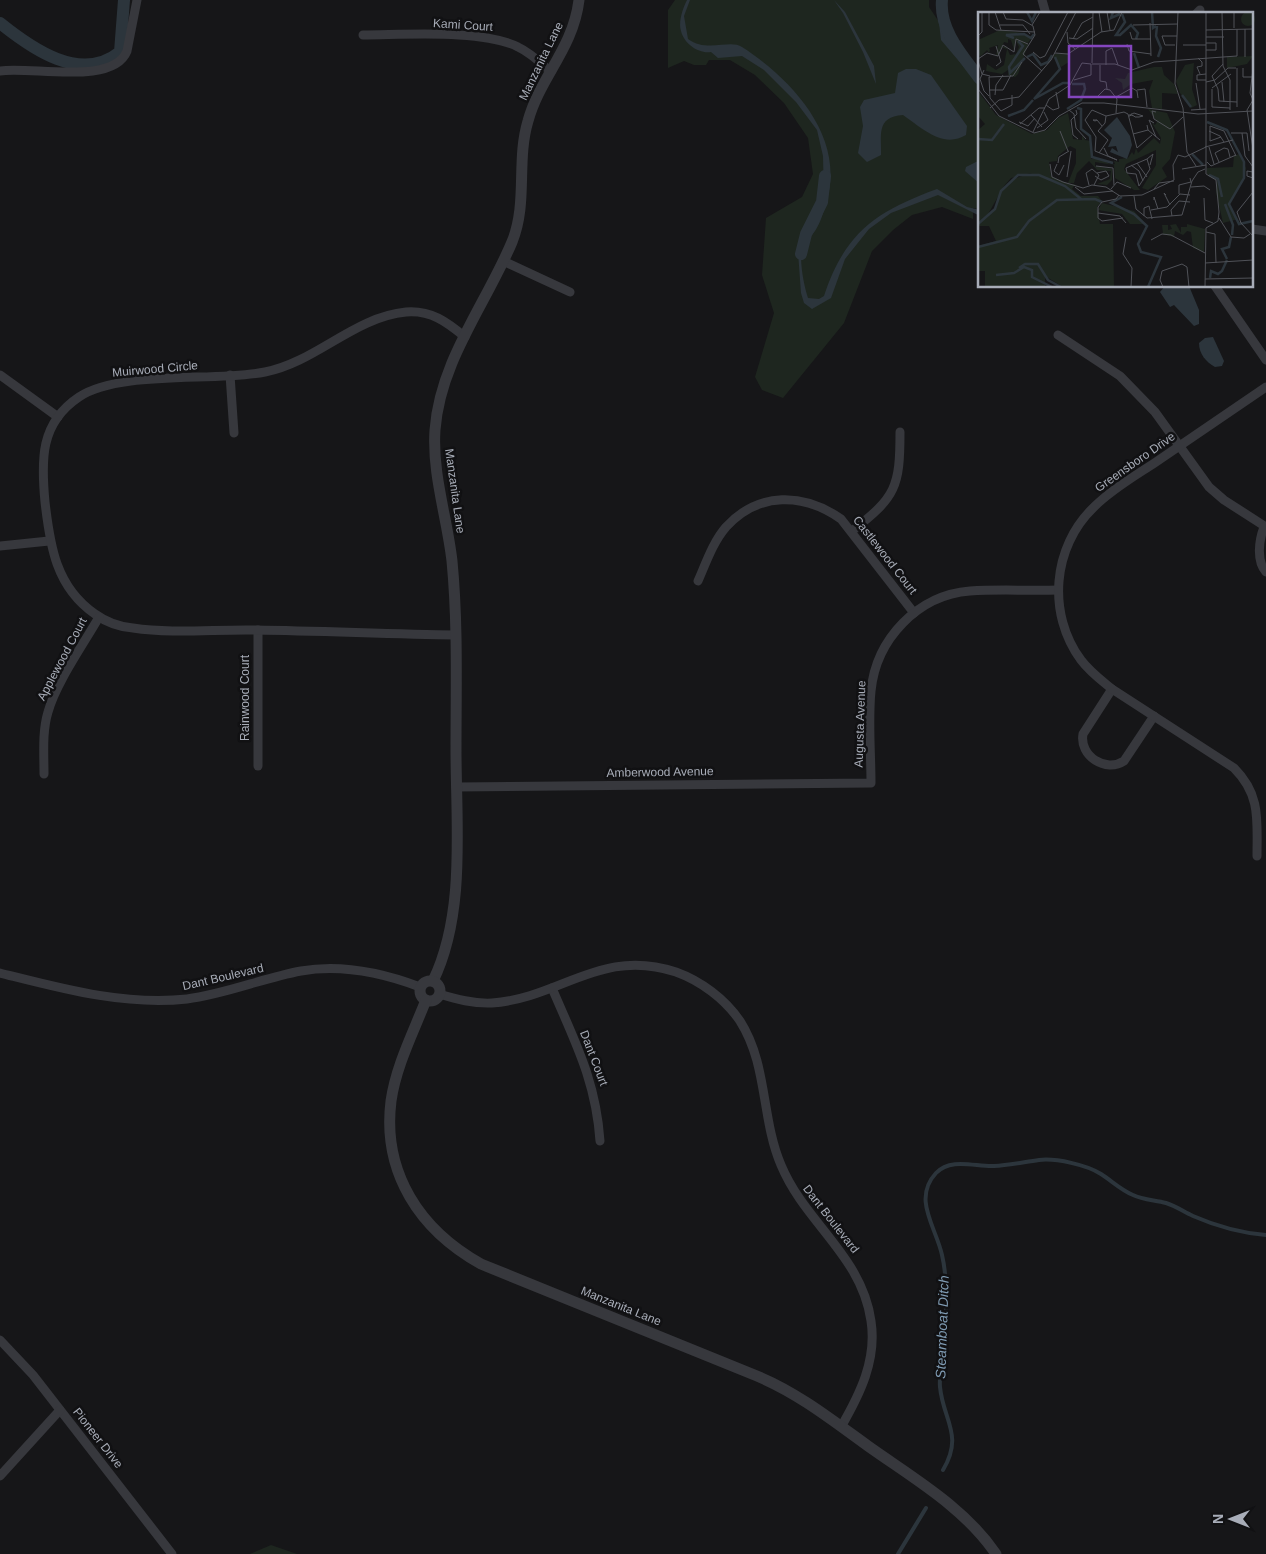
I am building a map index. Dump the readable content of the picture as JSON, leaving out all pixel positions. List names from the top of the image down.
{
  "streets": {
    "street": [
      "Kami Court",
      "Manzanita Lane",
      "Muirwood Circle",
      "Greensboro Drive",
      "Castlewood Court",
      "Applewood Court",
      "Rainwood Court",
      "Augusta Avenue",
      "Amberwood Avenue",
      "Dant Boulevard",
      "Dant Court",
      "Pioneer Drive"
    ]
  },
  "crossings": [
    ["Kami Court", "Manzanita Lane"],
    ["Manzanita Lane", "Muirwood Circle"],
    ["Manzanita Lane", "Amberwood Avenue"],
    ["Manzanita Lane", "Dant Boulevard"],
    ["Muirwood Circle", "Applewood Court"],
    ["Muirwood Circle", "Rainwood Court"],
    ["Greensboro Drive", "Augusta Avenue"],
    ["Castlewood Court", "Augusta Avenue"],
    ["Augusta Avenue", "Amberwood Avenue"],
    ["Dant Boulevard", "Dant Court"]
  ],
  "water": ["Steamboat Ditch"],
  "north": "left"
}
